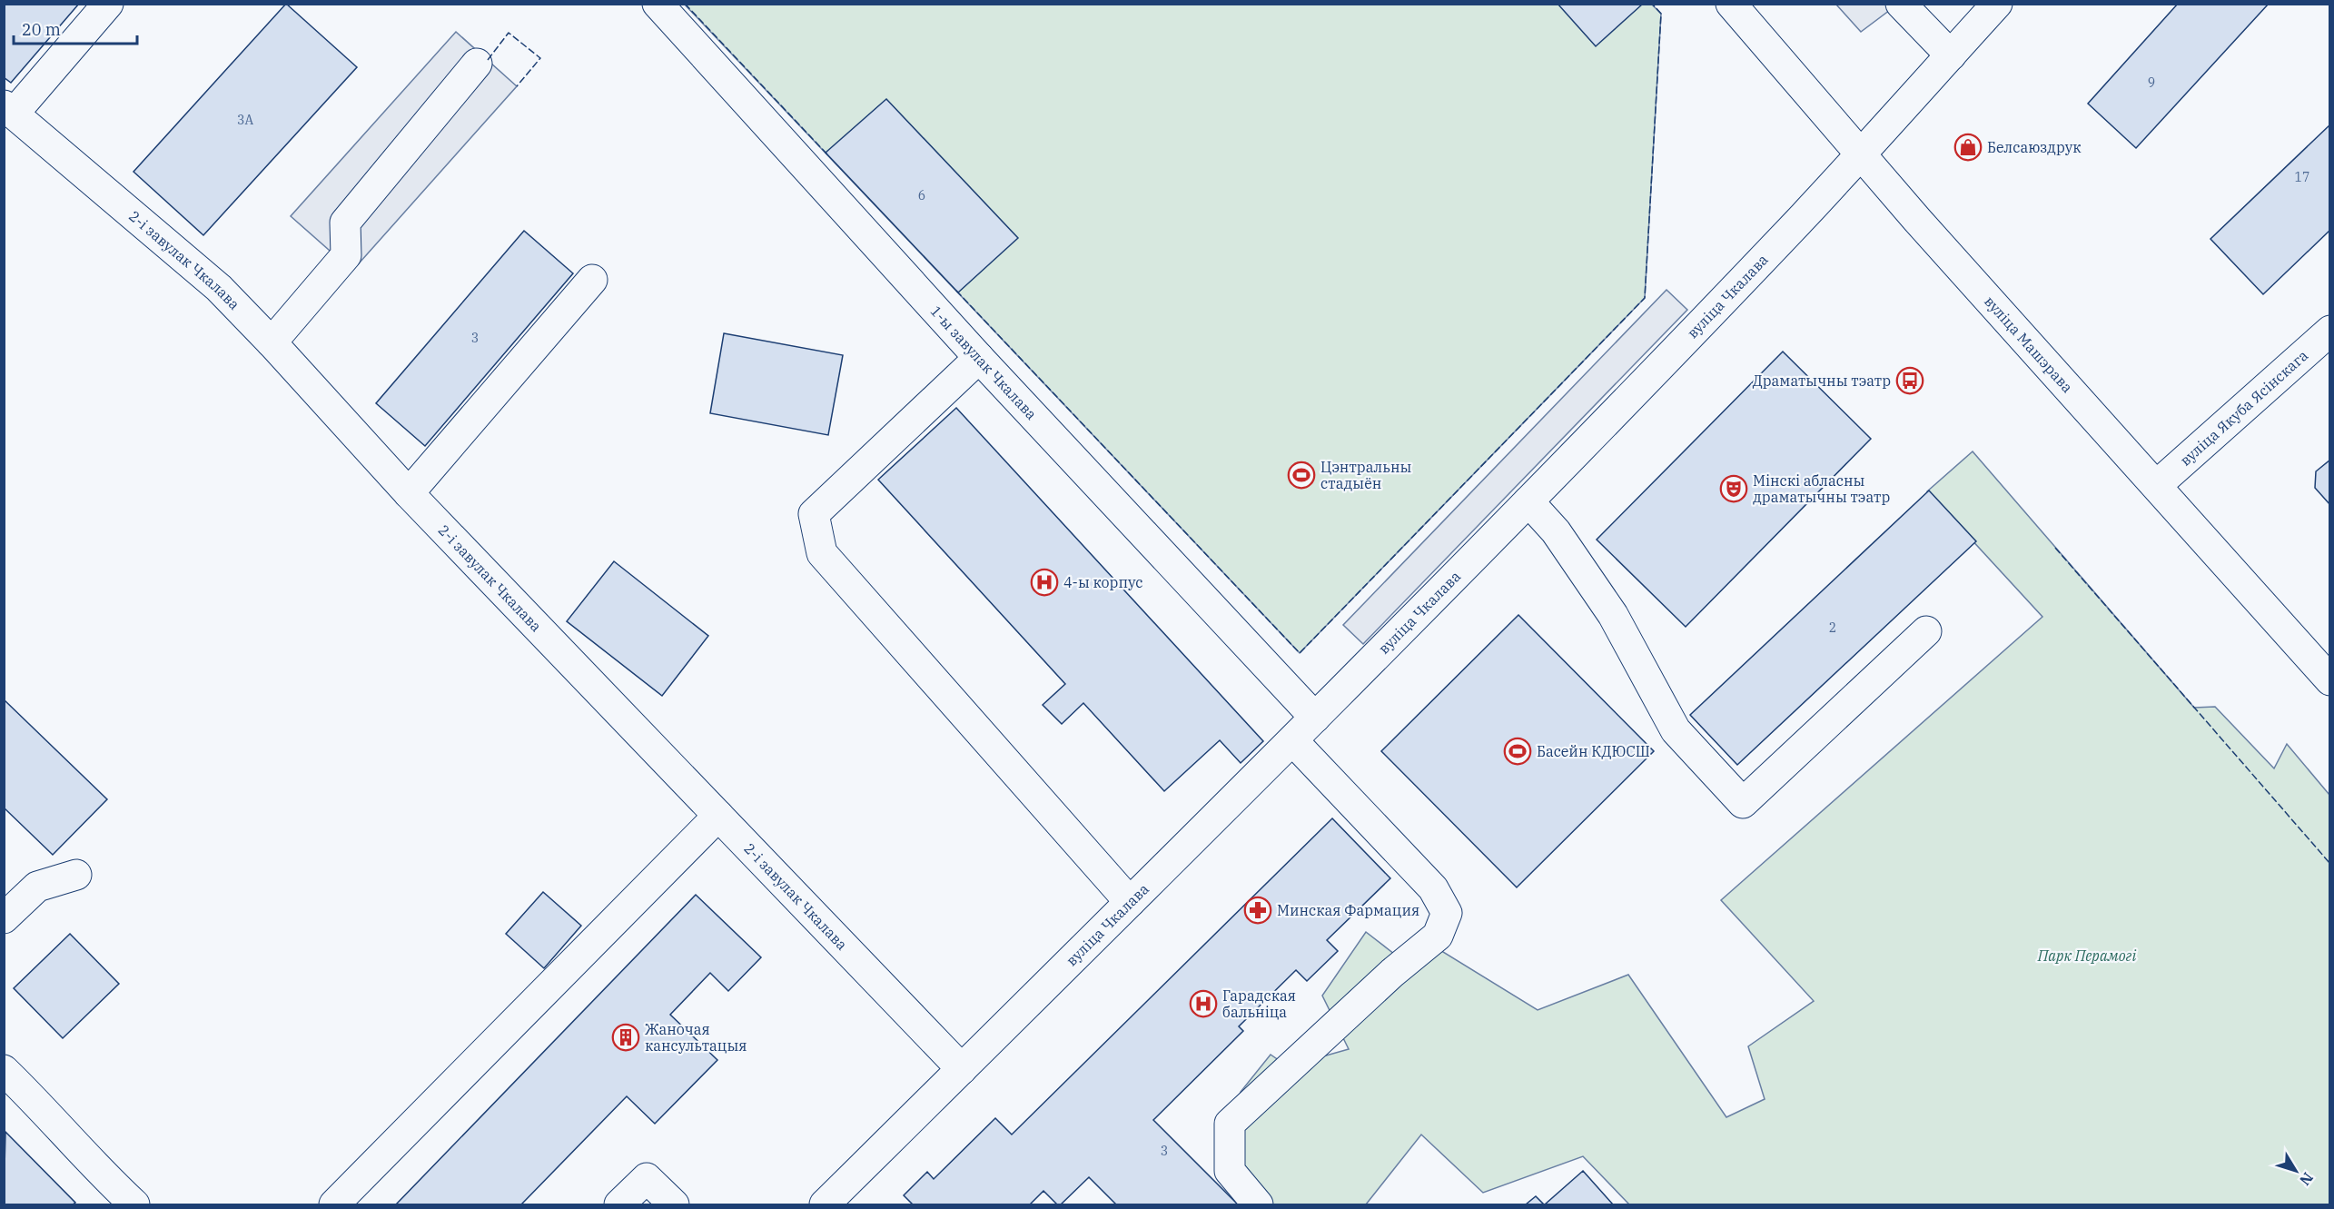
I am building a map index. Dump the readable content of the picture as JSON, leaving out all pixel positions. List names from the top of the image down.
{
  "streets": {
    "street": [
      "2-і завулак Чкалава",
      "вуліца Чкалава",
      "вуліца Машэрава",
      "1-ы завулак Чкалава",
      "вуліца Якуба Ясінскага"
    ]
  },
  "crossings": [
    ["2-і завулак Чкалава", "вуліца Чкалава"],
    ["вуліца Чкалава", "вуліца Машэрава"],
    ["вуліца Чкалава", "1-ы завулак Чкалава"],
    ["вуліца Машэрава", "вуліца Якуба Ясінскага"]
  ],
  "parks": ["Парк Перамогі"],
  "places": {
    "shop": ["Белсаюздрук"],
    "bus stop": ["Драматычны тэатр"],
    "sports": ["Цэнтральны стадыён", "Басейн КДЮСШ"],
    "theatre": ["Мінскі абласны драматычны тэатр"],
    "hospital": ["4-ы корпус", "Гарадская бальніца"],
    "pharmacy": ["Минская Фармация"],
    "building": ["Жаночая кансультацыя"]
  },
  "house_numbers": [
    "9",
    "3А",
    "17",
    "6",
    "3",
    "2",
    "3"
  ],
  "scale_bar": "20 m",
  "north": "bottom right"
}
